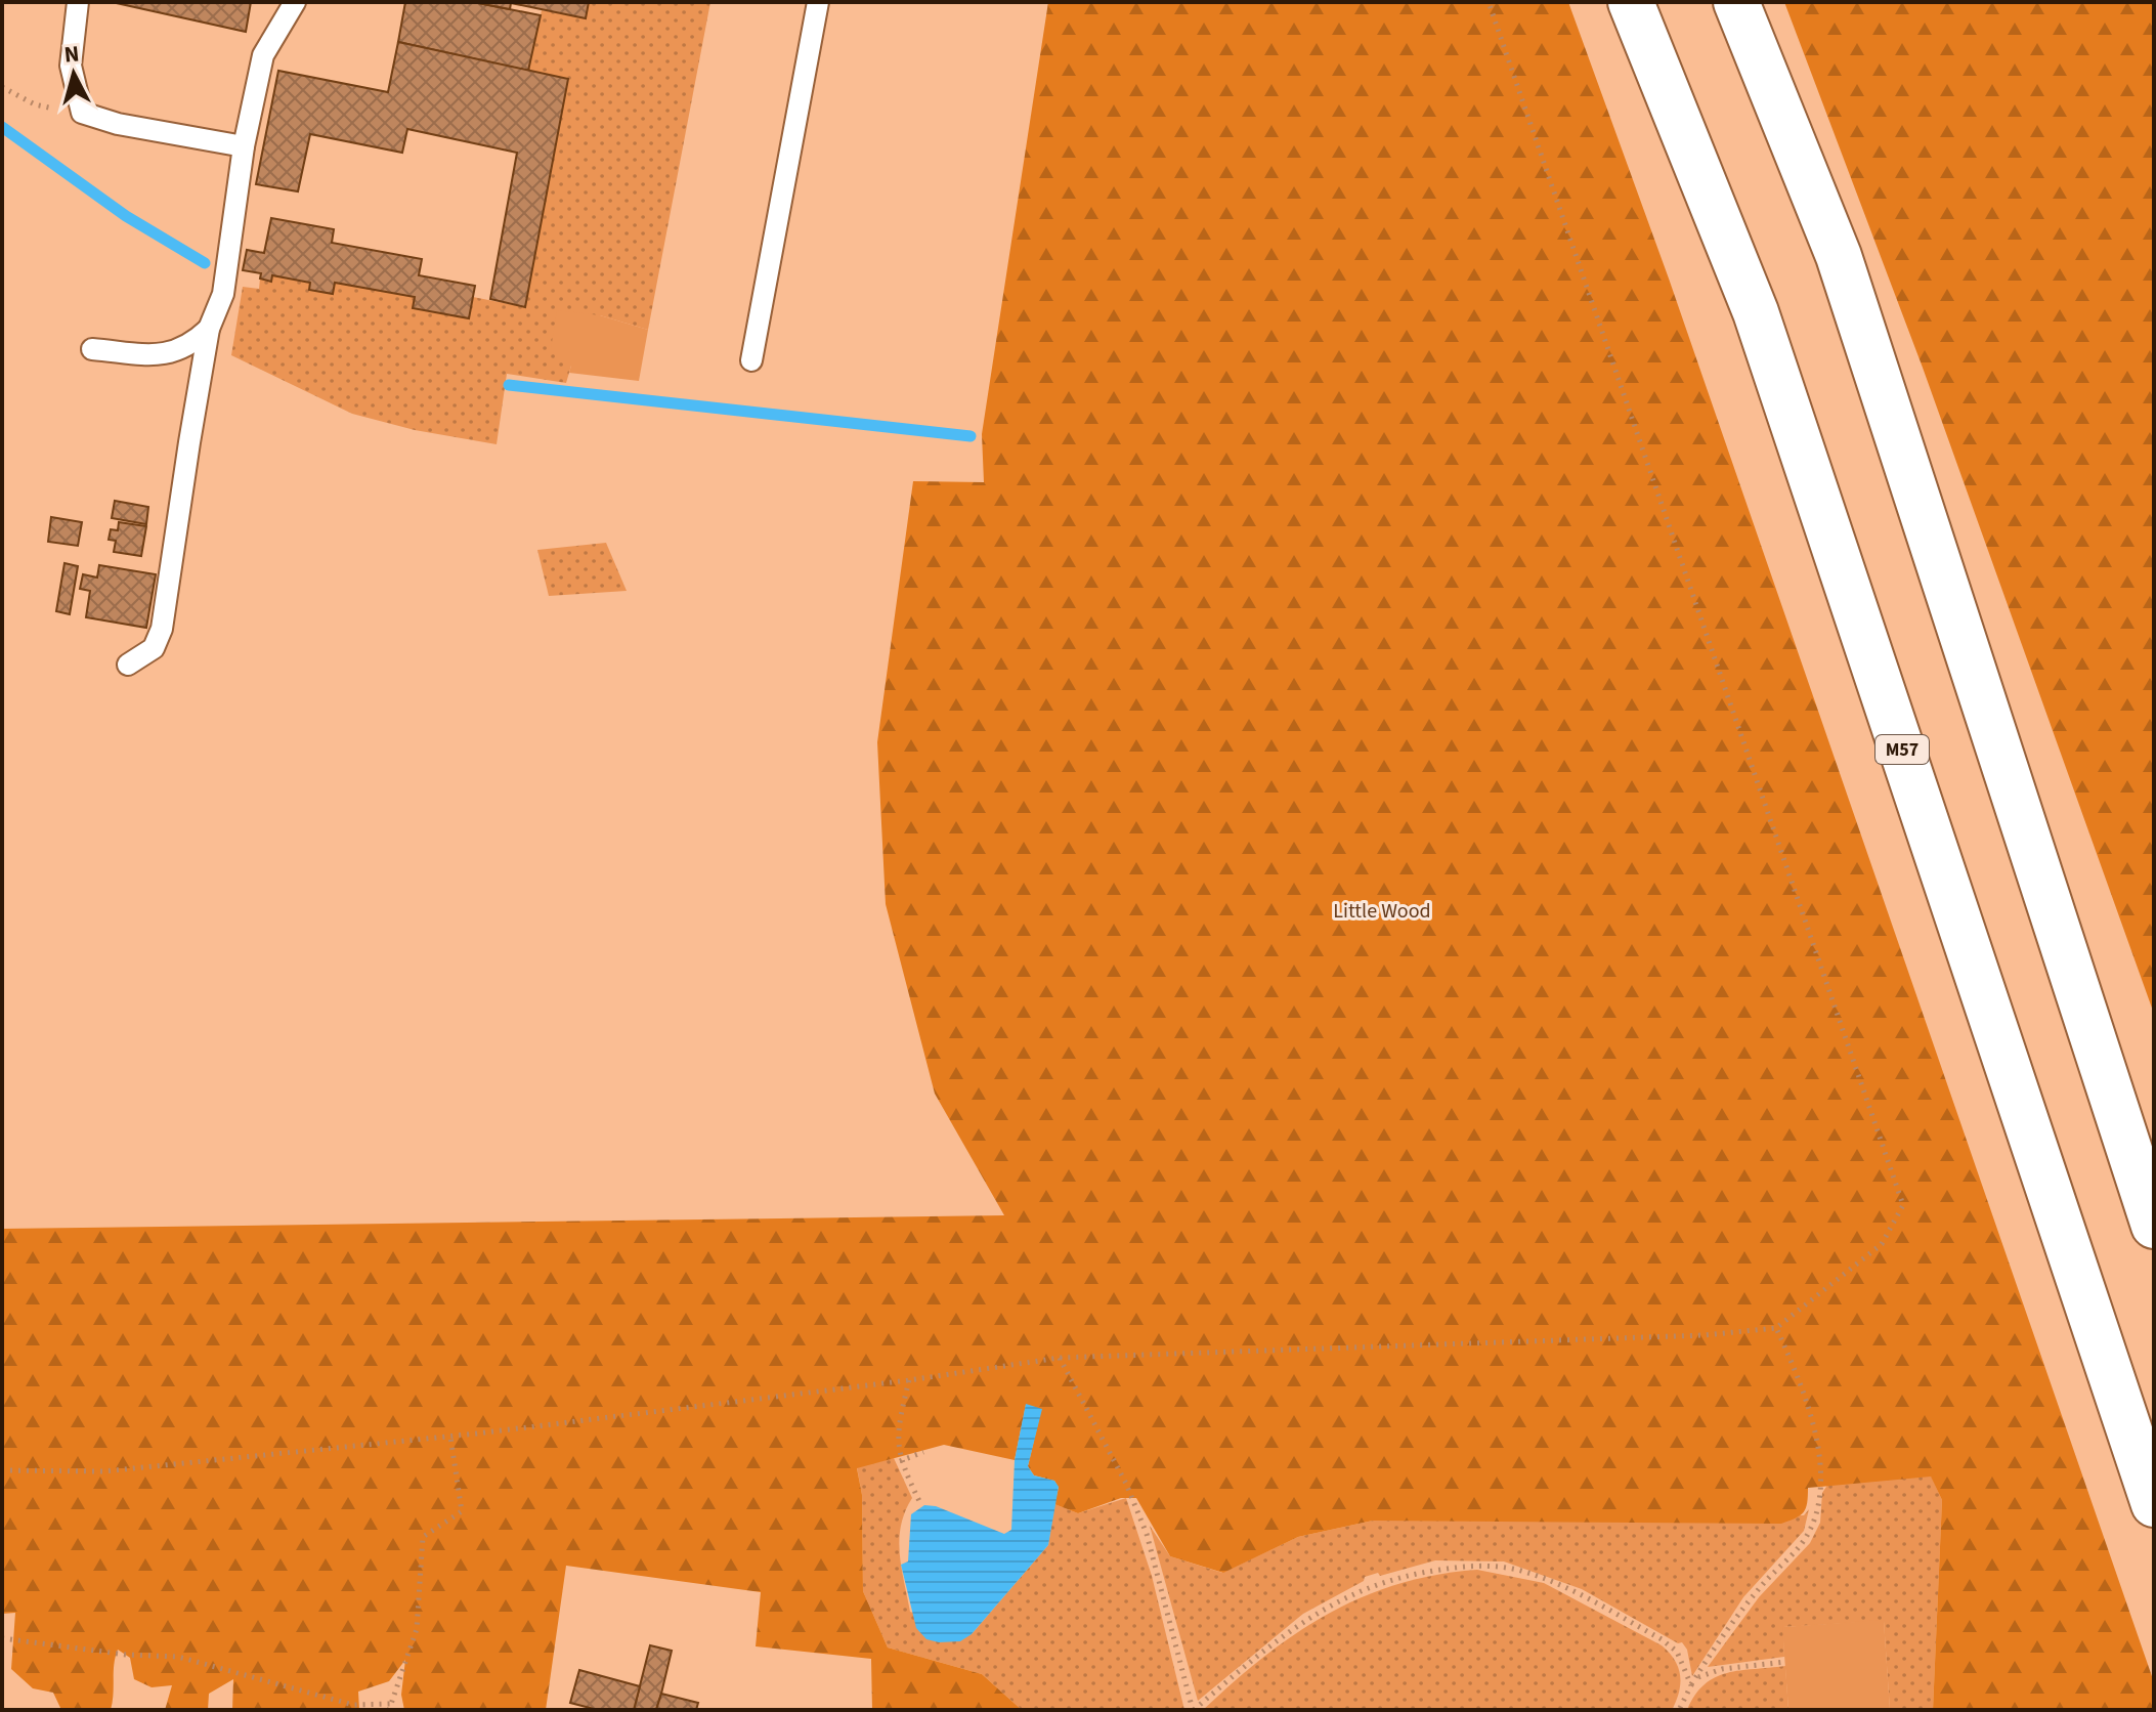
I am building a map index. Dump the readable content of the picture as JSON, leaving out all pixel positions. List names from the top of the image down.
{
  "streets": {
    "highway": ["M57"]
  },
  "parks": ["Little Wood"],
  "north": "top"
}
